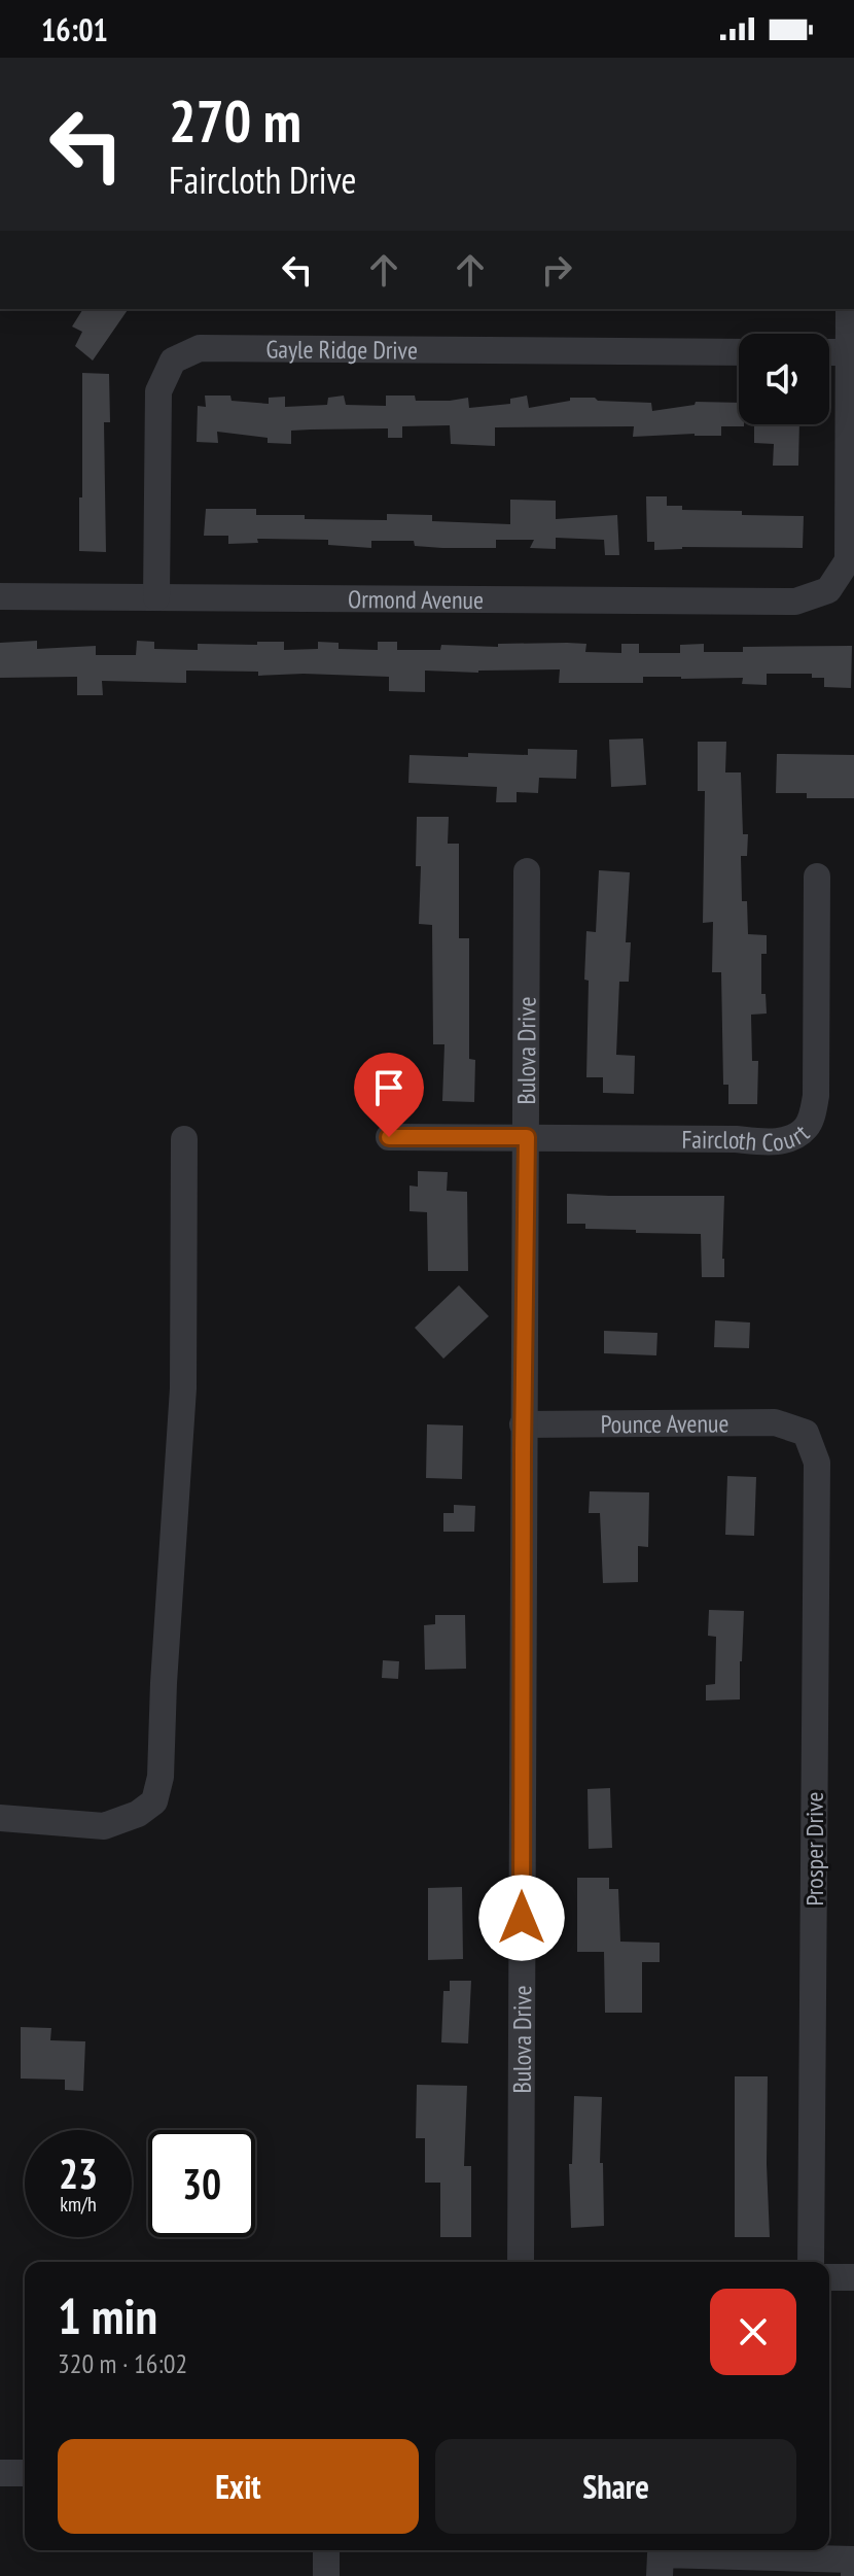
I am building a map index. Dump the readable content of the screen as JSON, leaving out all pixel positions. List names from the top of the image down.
{
  "streets": {
    "street": [
      "Gayle Ridge Drive",
      "Ormond Avenue",
      "Bulova Drive",
      "Faircloth Court",
      "Pounce Avenue",
      "Prosper Drive"
    ]
  },
  "crossings": [
    ["Gayle Ridge Drive", "Ormond Avenue"],
    ["Bulova Drive", "Faircloth Court"],
    ["Bulova Drive", "Pounce Avenue"],
    ["Pounce Avenue", "Prosper Drive"]
  ],
  "page": {
    "status": "16:01",
    "turn": ["270 m", "Faircloth Drive"],
    "speed": "23 km/h",
    "limit": "30",
    "heading": ["1 min", "320 m · 16:02"],
    "buttons": ["Exit", "Share"]
  }
}
